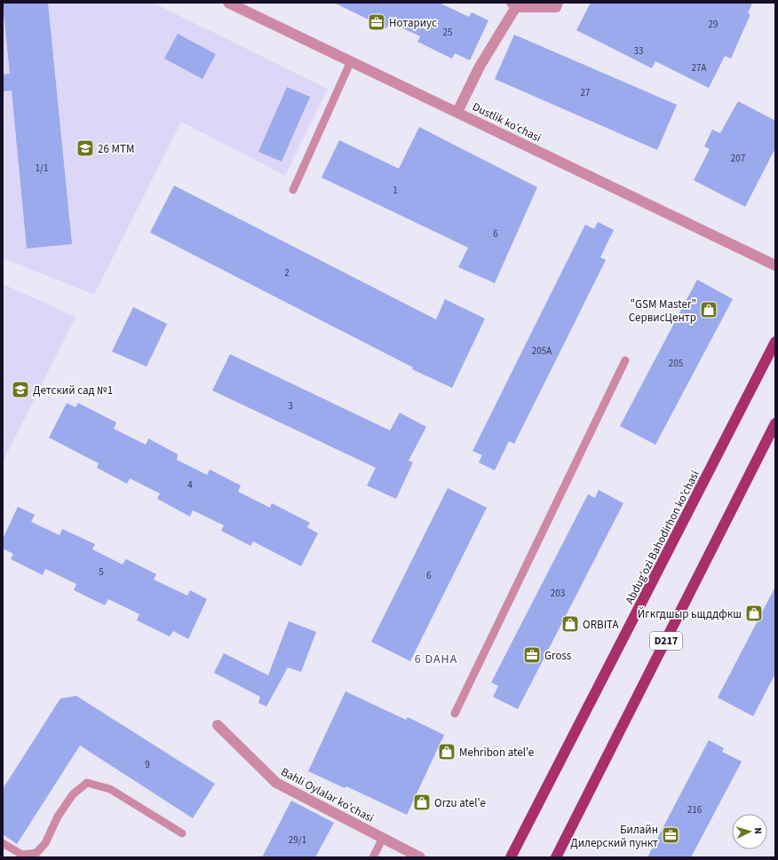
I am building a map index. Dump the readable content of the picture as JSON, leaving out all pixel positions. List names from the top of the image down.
{
  "streets": {
    "main road": ["Abdug’ozi Bahodirhon ko’chasi", "D217"],
    "street": ["Dustlik ko'chasi", "Bahli Oylalar ko'chasi"]
  },
  "districts": ["6 DAHA"],
  "places": {
    "office": ["Нотариус", "Gross", "Билайн Дилерский пункт"],
    "school or university": ["26 MTM", "Детский сад №1"],
    "shop": [
      "\"GSM Master\" СервисЦентр",
      "Йгкгдшыр ьщддфкш",
      "ORBITA",
      "Mehribon atel'e",
      "Orzu atel'e"
    ]
  },
  "house_numbers": [
    "29",
    "25",
    "33",
    "27А",
    "27",
    "207",
    "1/1",
    "1",
    "6",
    "2",
    "205A",
    "205",
    "3",
    "4",
    "5",
    "6",
    "203",
    "9",
    "216",
    "29/1"
  ],
  "north": "right"
}
